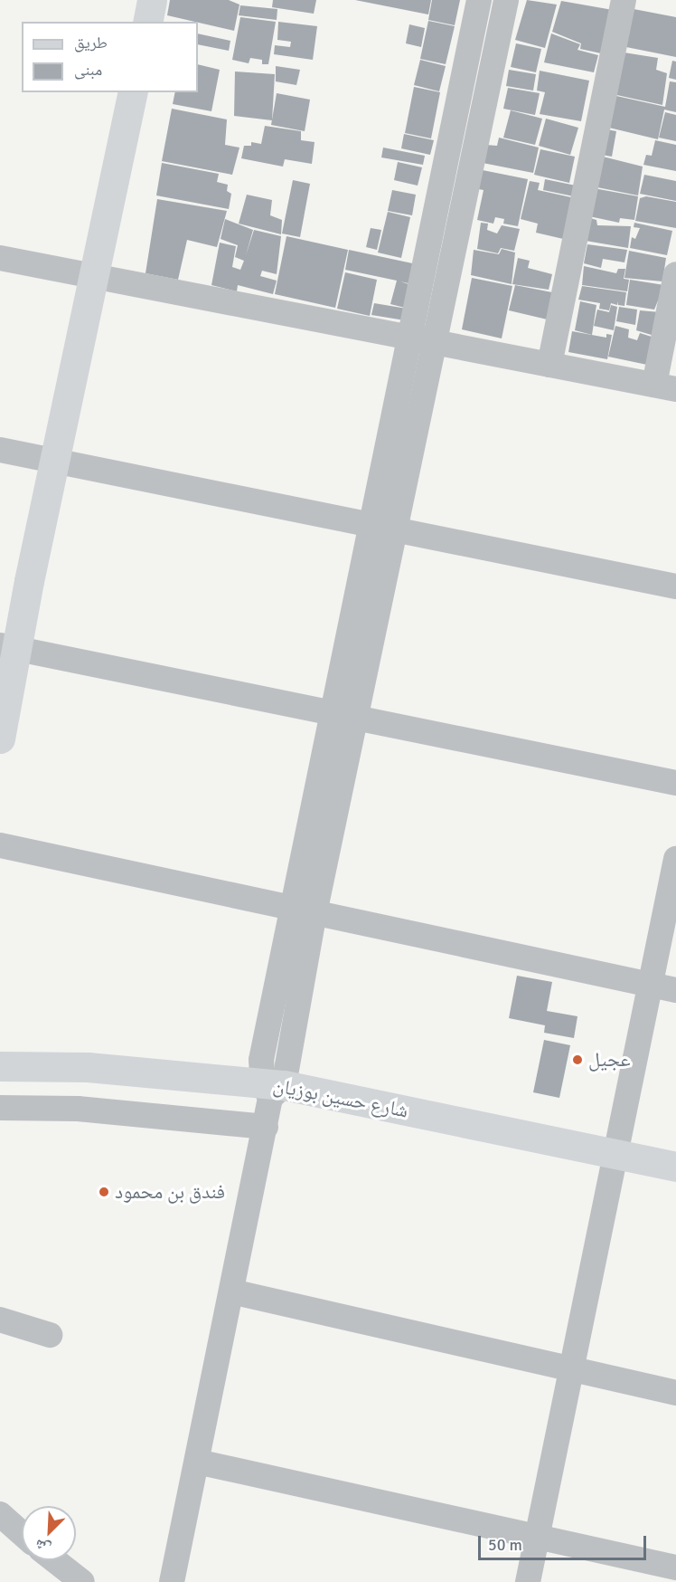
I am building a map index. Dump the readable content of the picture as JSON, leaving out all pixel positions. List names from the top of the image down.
{
  "streets": {
    "main road": ["شارع حسين بوزيان"]
  },
  "places": ["عجيل", "فندق بن محمود"],
  "legend": ["طريق", "مبنى"],
  "scale_bar": "50 m",
  "north": "bottom left"
}
